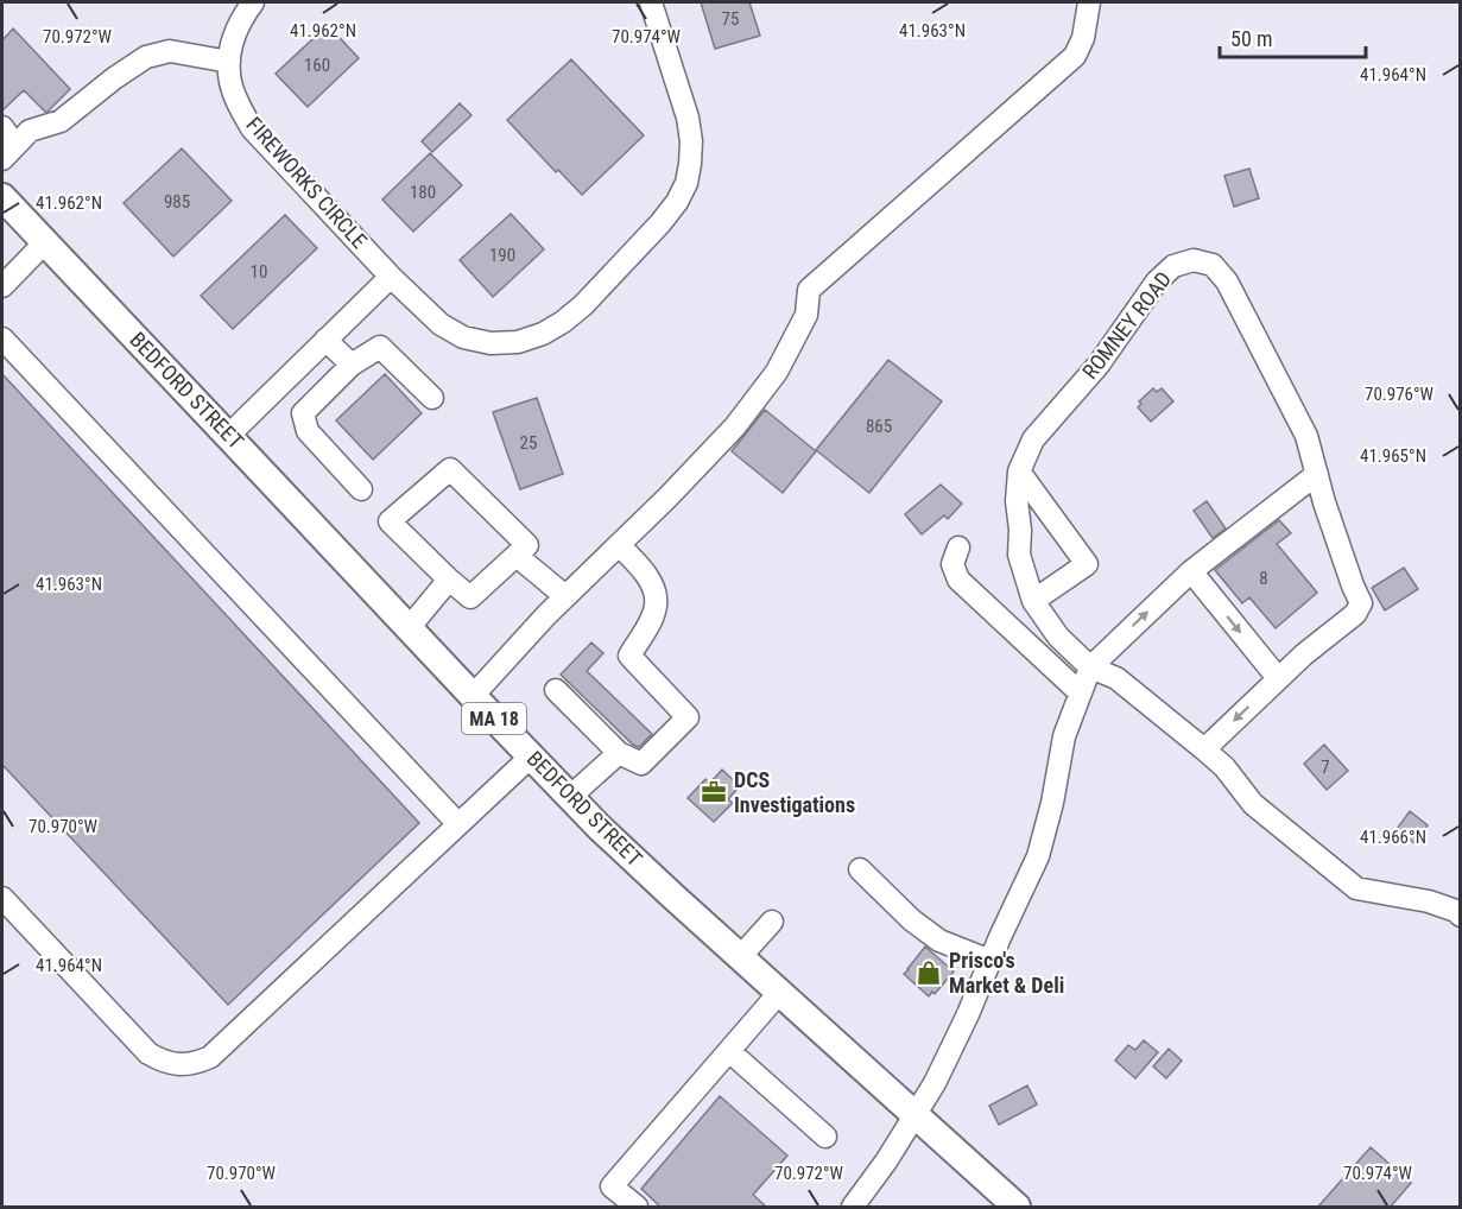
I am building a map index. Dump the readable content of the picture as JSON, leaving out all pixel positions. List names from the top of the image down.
{
  "streets": {
    "main road": ["BEDFORD STREET", "MA 18"],
    "street": ["FIREWORKS CIRCLE", "ROMNEY ROAD"]
  },
  "places": {
    "office": ["DCS Investigations"],
    "shop": ["Prisco's Market & Deli"]
  },
  "house_numbers": [
    "75",
    "160",
    "180",
    "985",
    "190",
    "10",
    "865",
    "25",
    "8",
    "7"
  ],
  "scale_bar": "50 m",
  "coordinates": [
    "41.962°N",
    "41.963°N",
    "70.972°W",
    "70.974°W",
    "41.964°N",
    "70.976°W",
    "41.965°N",
    "70.970°W",
    "41.966°N"
  ]
}
